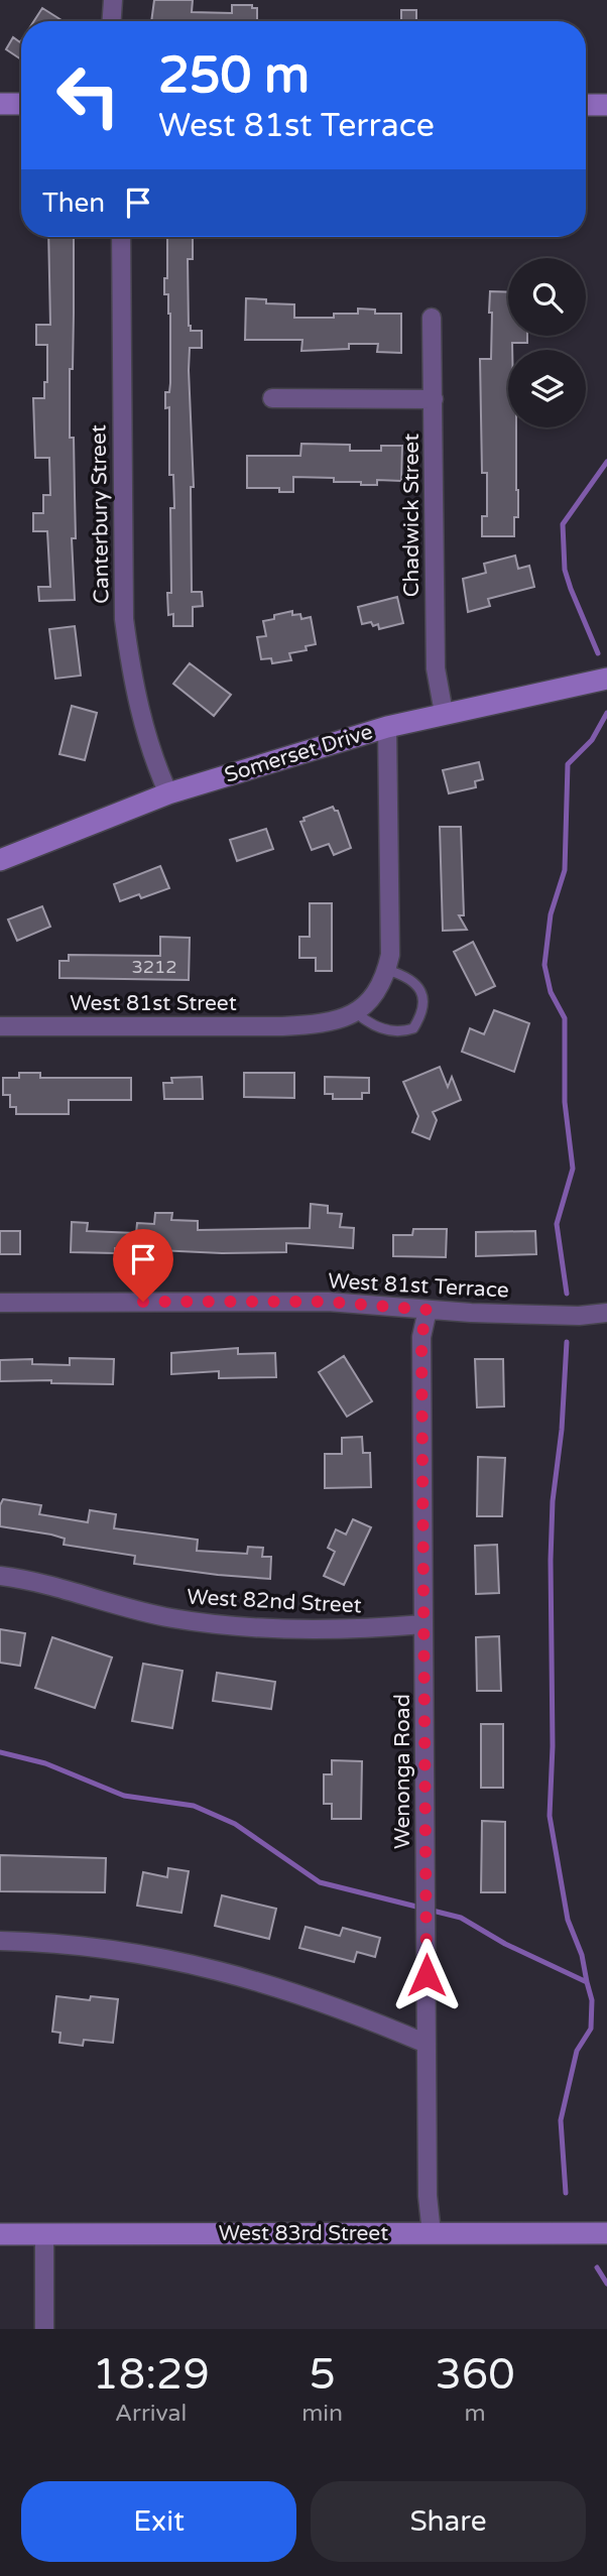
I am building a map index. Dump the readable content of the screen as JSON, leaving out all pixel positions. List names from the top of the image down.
{
  "streets": {
    "street": [
      "Canterbury Street",
      "Chadwick Street",
      "Somerset Drive",
      "West 81st Street",
      "West 81st Terrace",
      "West 82nd Street",
      "Wenonga Road",
      "West 83rd Street"
    ]
  },
  "crossings": [
    ["Canterbury Street", "Somerset Drive"],
    ["Chadwick Street", "Somerset Drive"],
    ["West 81st Terrace", "Wenonga Road"],
    ["West 82nd Street", "Wenonga Road"],
    ["Wenonga Road", "West 83rd Street"]
  ],
  "house_numbers": ["3212"],
  "page": {
    "turn": ["250 m", "West 81st Terrace"],
    "then": "Then",
    "eta": [
      "18:29",
      "Arrival",
      "5",
      "min",
      "360",
      "m"
    ],
    "buttons": ["Exit", "Share"]
  }
}
